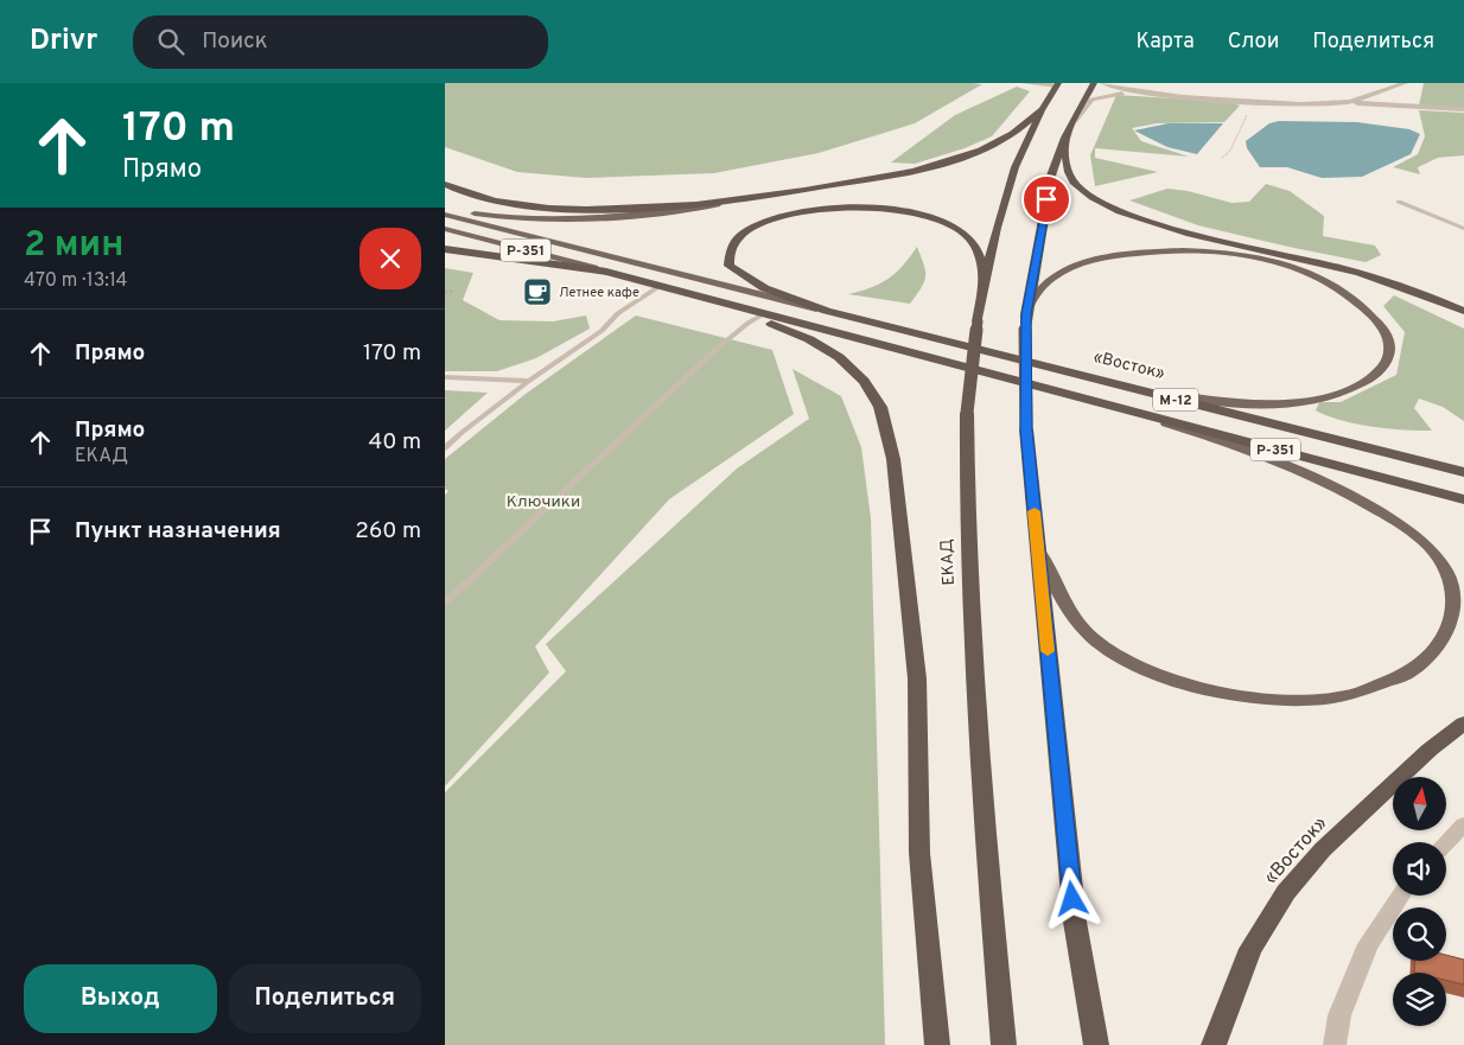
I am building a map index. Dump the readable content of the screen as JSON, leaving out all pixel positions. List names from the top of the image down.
{
  "streets": {
    "highway": [
      "Р-351",
      "«Восток»",
      "М-12",
      "ЕКАД"
    ]
  },
  "crossings": [
    ["Р-351", "«Восток»"]
  ],
  "parks": ["Ключики"],
  "places": {
    "cafe": ["Летнее кафе"]
  },
  "north": "top",
  "page": {
    "header": "Drivr",
    "search": "Поиск",
    "nav": ["Карта", "Слои", "Поделиться"],
    "turn": ["170 m", "Прямо"],
    "heading": ["2 мин", "470 m · 13:14"],
    "list": [
      {
        "name": "Прямо",
        "value": "170 m"
      },
      {
        "name": "Прямо",
        "note": "ЕКАД",
        "value": "40 m"
      },
      {
        "name": "Пункт назначения",
        "value": "260 m"
      }
    ],
    "buttons": ["Выход", "Поделиться"]
  }
}
